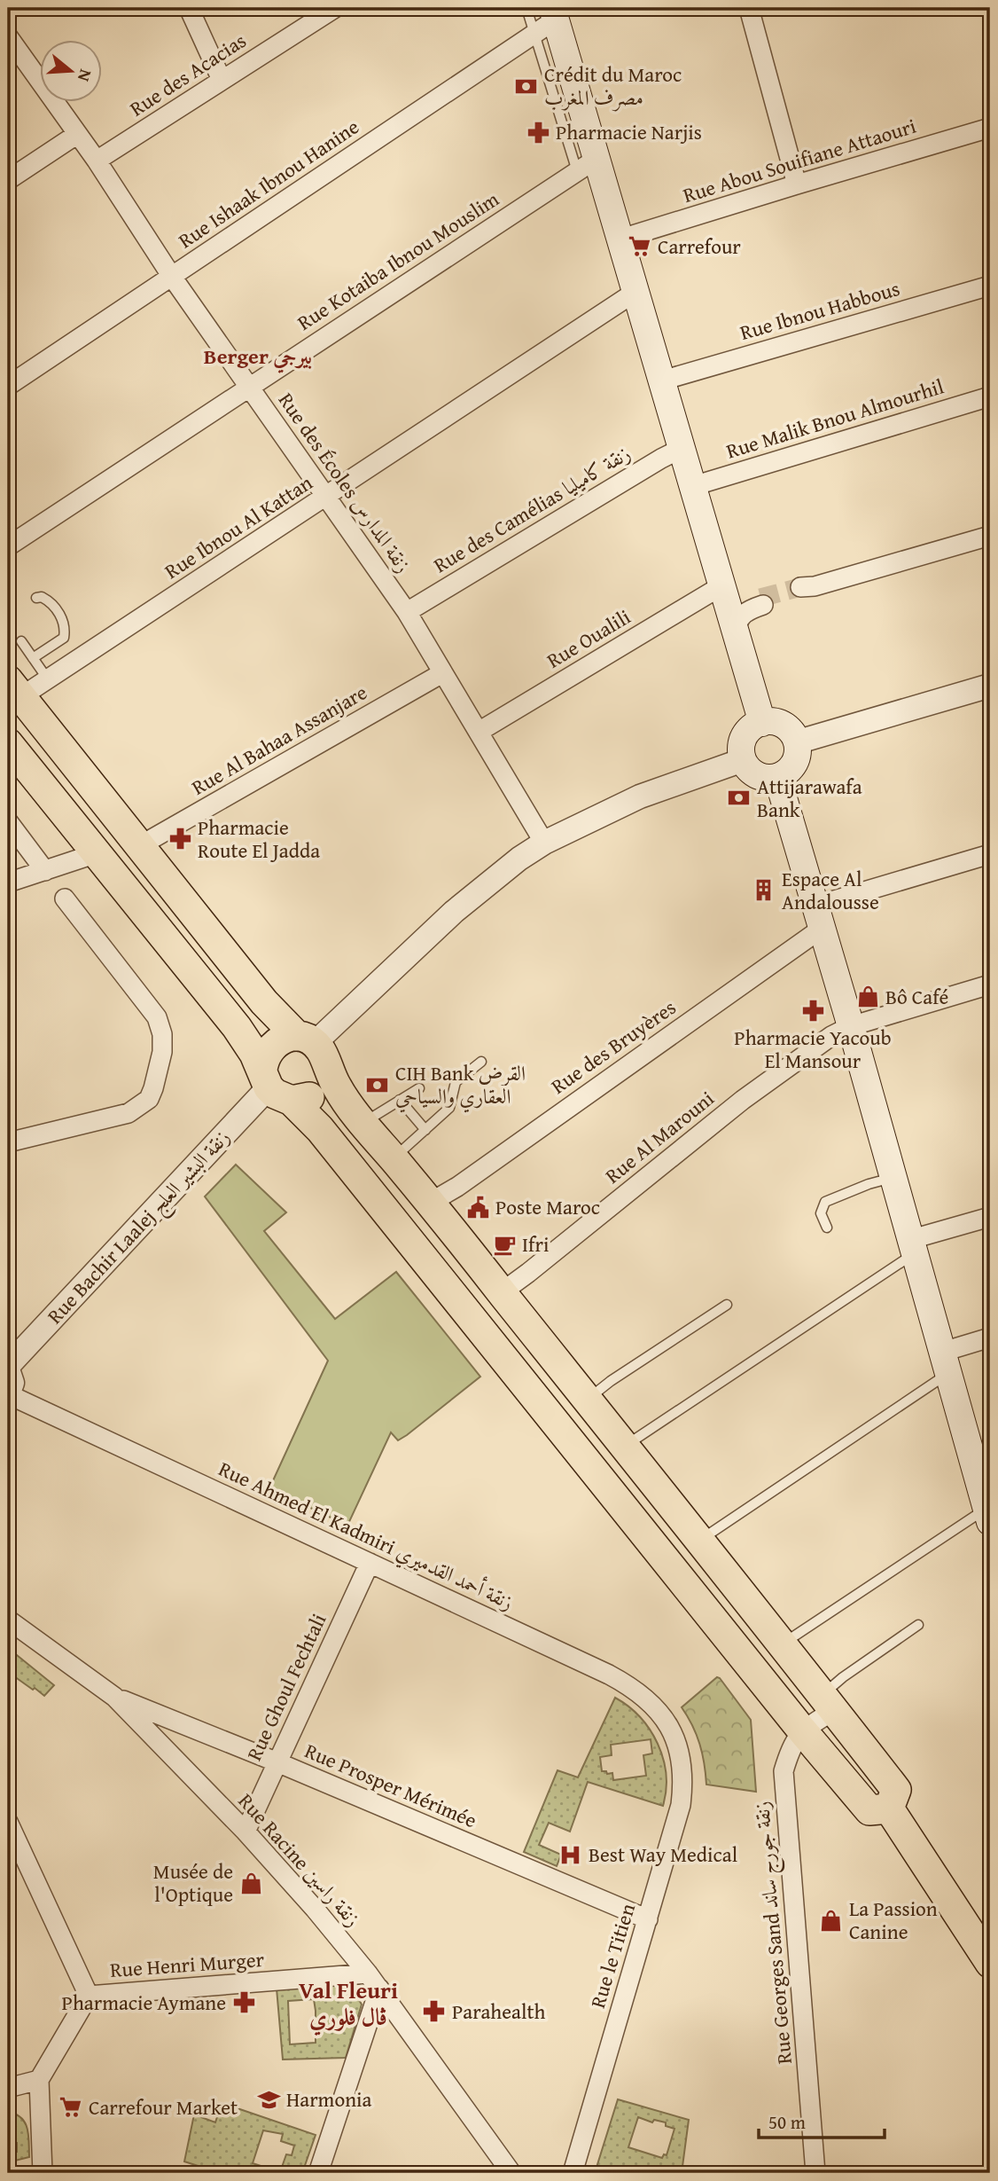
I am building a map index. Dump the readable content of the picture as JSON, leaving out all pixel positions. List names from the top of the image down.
{
  "streets": {
    "street": [
      "Rue des Acacias",
      "Rue Abou Souifiane Attaouri",
      "Rue Ishaak Ibnou Hanine",
      "Rue Kotaiba Ibnou Mouslim",
      "Rue Ibnou Habbous",
      "Rue Malik Bnou Almourhil",
      "Rue des Écoles زنقة المدارس",
      "Rue des Camélias زنقة كاميليا",
      "Rue Ibnou Al Kattan",
      "Rue Oualili",
      "Rue Al Bahaa Assanjare",
      "Rue des Bruyères",
      "Rue Al Marouni",
      "Rue Bachir Laalej زنقة البشير العلج",
      "Rue Ahmed El Kadmiri زنقة أحمد القدميري",
      "Rue Ghoul Fechtali",
      "Rue Prosper Mérimée",
      "Rue Racine زنقة راسين",
      "Rue Georges Sand زنقة جورج ساند",
      "Rue le Titien",
      "Rue Henri Murger"
    ]
  },
  "crossings": [
    ["Rue des Acacias", "Rue des Écoles زنقة المدارس"],
    ["Rue Ishaak Ibnou Hanine", "Rue des Écoles زنقة المدارس"],
    ["Rue Kotaiba Ibnou Mouslim", "Rue des Écoles زنقة المدارس"],
    ["Rue des Écoles زنقة المدارس", "Rue des Camélias زنقة كاميليا"],
    ["Rue des Écoles زنقة المدارس", "Rue Ibnou Al Kattan"],
    ["Rue des Écoles زنقة المدارس", "Rue Oualili"],
    ["Rue des Écoles زنقة المدارس", "Rue Al Bahaa Assanjare"],
    ["Rue Ahmed El Kadmiri زنقة أحمد القدميري", "Rue Ghoul Fechtali"],
    ["Rue Ahmed El Kadmiri زنقة أحمد القدميري", "Rue le Titien"],
    ["Rue Ghoul Fechtali", "Rue Prosper Mérimée"],
    ["Rue Ghoul Fechtali", "Rue Racine زنقة راسين"],
    ["Rue Prosper Mérimée", "Rue Racine زنقة راسين"],
    ["Rue Prosper Mérimée", "Rue le Titien"],
    ["Rue Racine زنقة راسين", "Rue Henri Murger"]
  ],
  "districts": ["Berger بيرجي", "Val Fleuri ڤال فلوري"],
  "places": {
    "bank": ["Crédit du Maroc مصرف المغرب", "Attijarawafa Bank", "CIH Bank القرض العقاري والسياحي"],
    "pharmacy": [
      "Pharmacie Narjis",
      "Pharmacie Route El Jadda",
      "Pharmacie Yacoub El Mansour",
      "Pharmacie Aymane",
      "Parahealth"
    ],
    "supermarket": ["Carrefour", "Carrefour Market"],
    "building": ["Espace Al Andalousse"],
    "shop": ["Bô Café", "Musée de l'Optique", "La Passion Canine"],
    "public building": ["Poste Maroc"],
    "cafe": ["Ifri"],
    "hospital": ["Best Way Medical"],
    "school or university": ["Harmonia"]
  },
  "scale_bar": "50 m",
  "north": "right"
}
